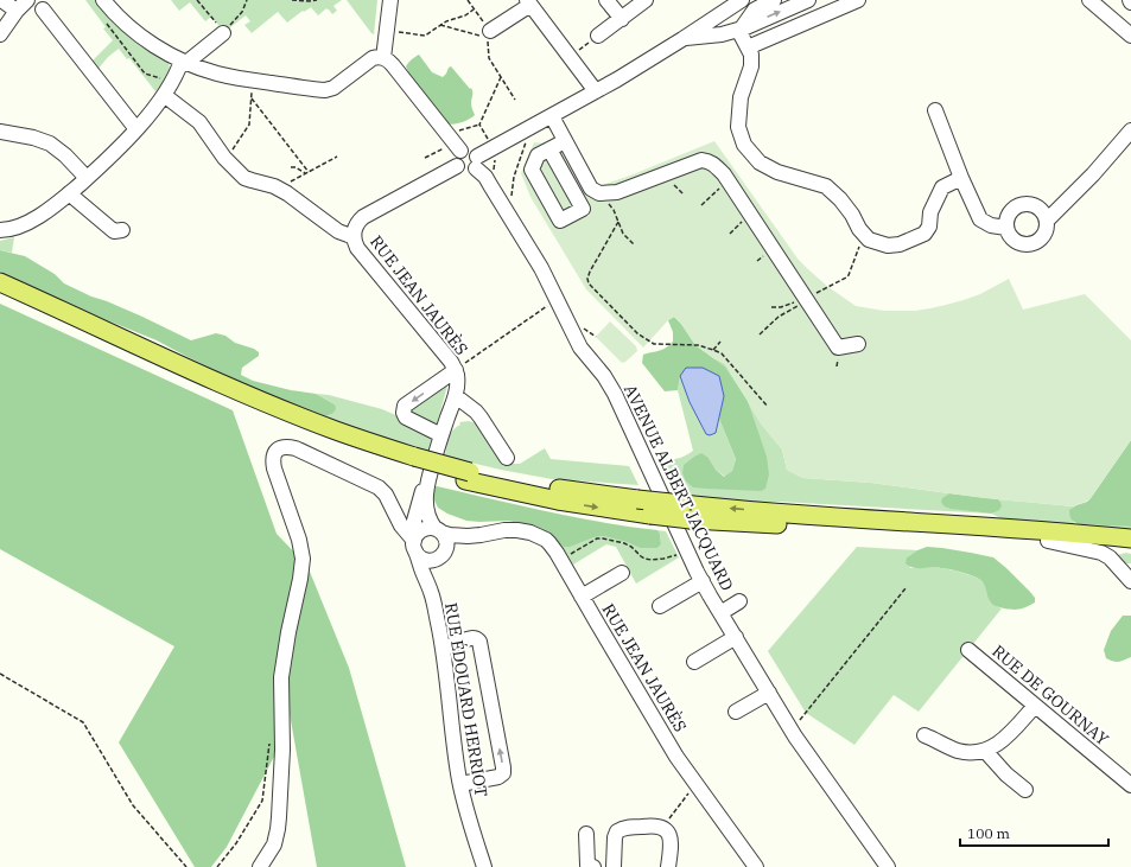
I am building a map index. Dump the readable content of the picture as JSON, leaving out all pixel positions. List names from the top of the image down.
{
  "streets": {
    "street": [
      "RUE JEAN JAURÈS",
      "AVENUE ALBERT JACQUARD",
      "RUE DE GOURNAY",
      "RUE ÉDOUARD HERRIOT"
    ]
  },
  "crossings": [
    ["RUE JEAN JAURÈS", "RUE ÉDOUARD HERRIOT"]
  ],
  "scale_bar": "100 m"
}
